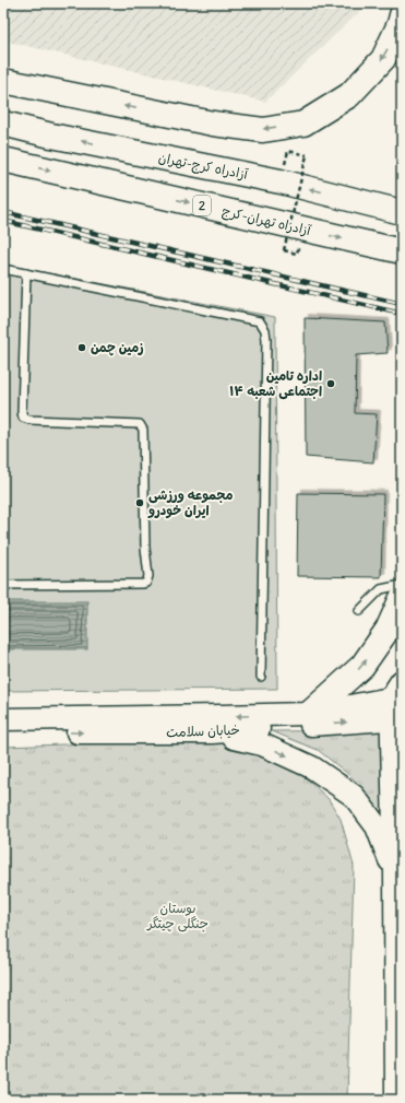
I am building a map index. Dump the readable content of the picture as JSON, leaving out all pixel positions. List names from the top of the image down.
{
  "streets": {
    "main road": [
      "آزادراه کرج-تهران",
      "2",
      "آزادراه تهران-کرج",
      "خیابان سلامت"
    ]
  },
  "one_way": ["آزادراه کرج-تهران", "آزادراه تهران-کرج"],
  "parks": ["بوستان جنگلی چیتگر"],
  "places": ["زمین چمن", "اداره تامین اجتماعی شعبه ۱۴", "مجموعه ورزشی ایران خودرو"]
}
